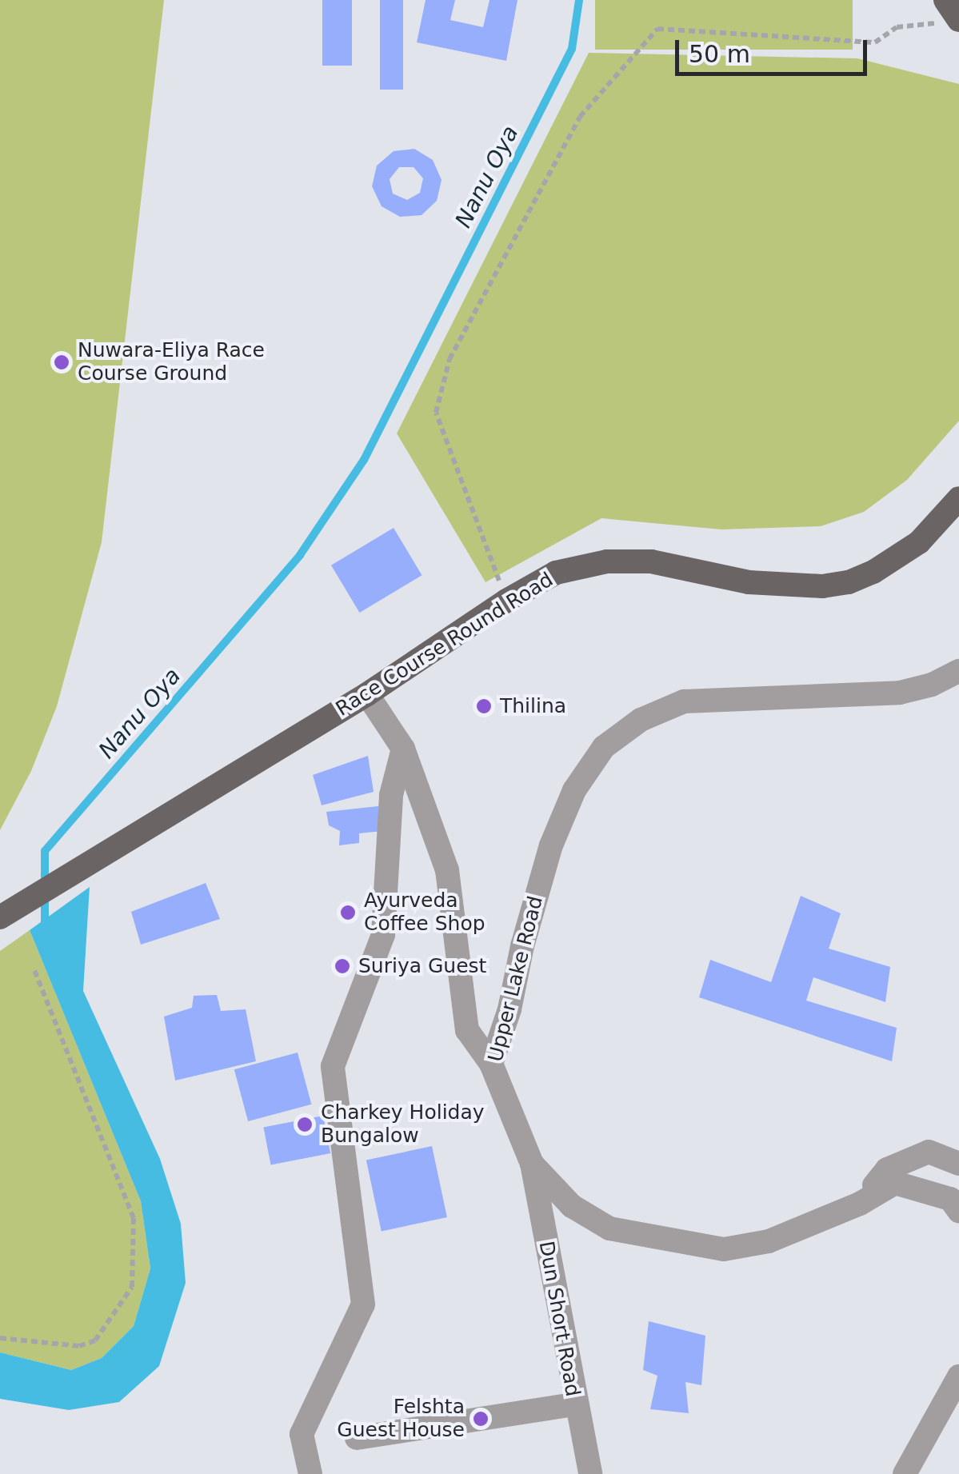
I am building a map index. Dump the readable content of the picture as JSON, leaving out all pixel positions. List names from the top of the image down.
{
  "streets": {
    "main road": ["Race Course Round Road"],
    "street": ["Upper Lake Road", "Dun Short Road"]
  },
  "crossings": [
    ["Upper Lake Road", "Dun Short Road"]
  ],
  "water": ["Nanu Oya"],
  "places": [
    "Nuwara-Eliya Race Course Ground",
    "Thilina",
    "Ayurveda Coffee Shop",
    "Suriya Guest",
    "Charkey Holiday Bungalow",
    "Felshta Guest House"
  ],
  "scale_bar": "50 m"
}
